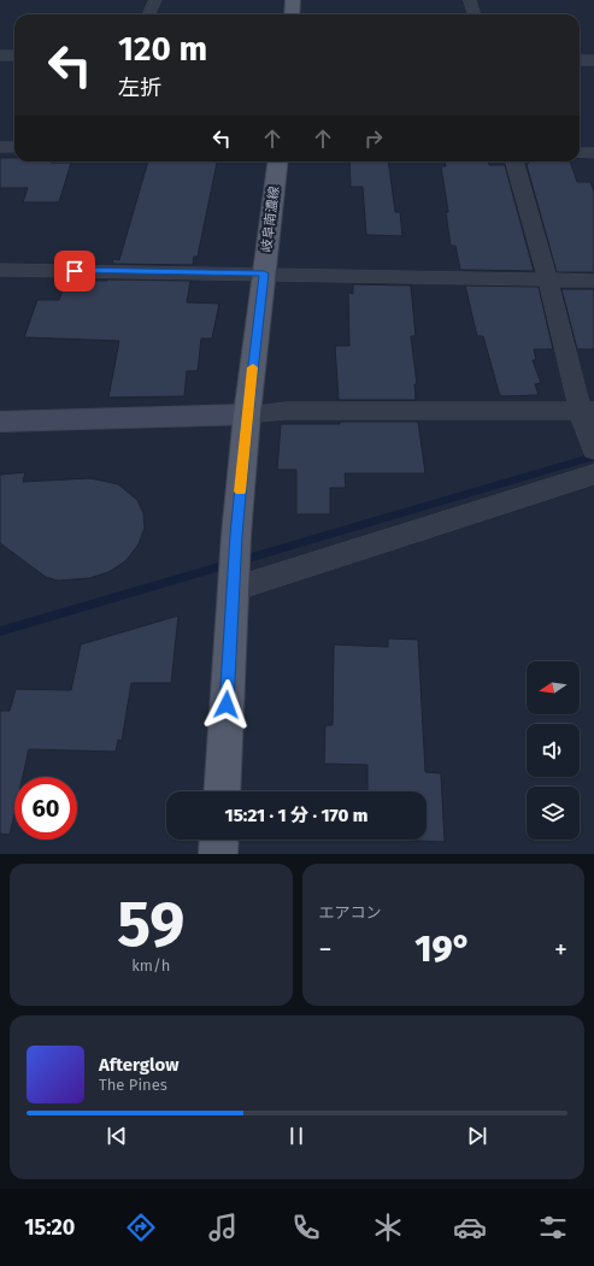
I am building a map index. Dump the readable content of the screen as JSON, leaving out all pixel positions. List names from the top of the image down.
{
  "streets": {
    "main road": ["岐阜南濃線"]
  },
  "north": "left",
  "page": {
    "turn": ["120 m", "左折"],
    "limit": "60",
    "trip": "15:21 · 1 分 · 170 m",
    "tile": [
      ["59", "km/h"],
      "エアコン"
    ],
    "heat": ["−", "19°", "+"],
    "song": ["Afterglow", "The Pines"],
    "tabs": "15:20"
  }
}
